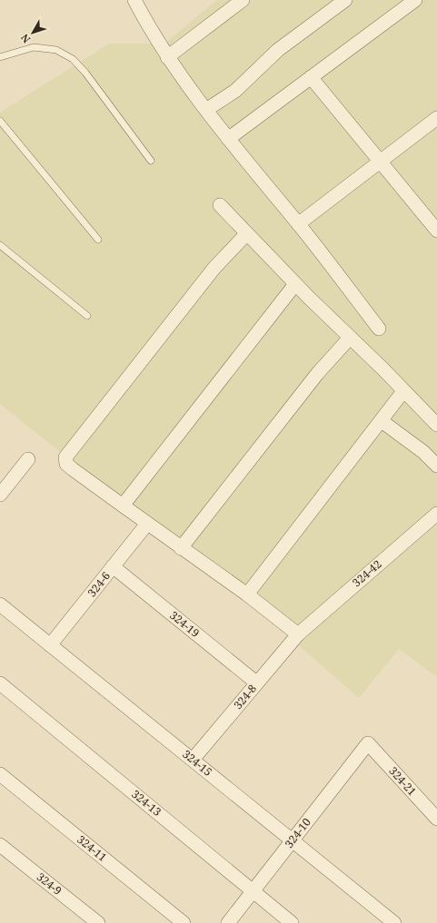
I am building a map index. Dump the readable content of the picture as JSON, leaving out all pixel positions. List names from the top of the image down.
{
  "streets": {
    "street": [
      "324-42",
      "324-6",
      "324-19",
      "324-8",
      "324-15",
      "324-21",
      "324-13",
      "324-10",
      "324-11",
      "324-9"
    ]
  },
  "crossings": [
    ["324-42", "324-8"],
    ["324-6", "324-19"],
    ["324-6", "324-15"],
    ["324-19", "324-8"],
    ["324-8", "324-15"],
    ["324-15", "324-10"],
    ["324-21", "324-10"],
    ["324-13", "324-10"]
  ],
  "north": "bottom left"
}
